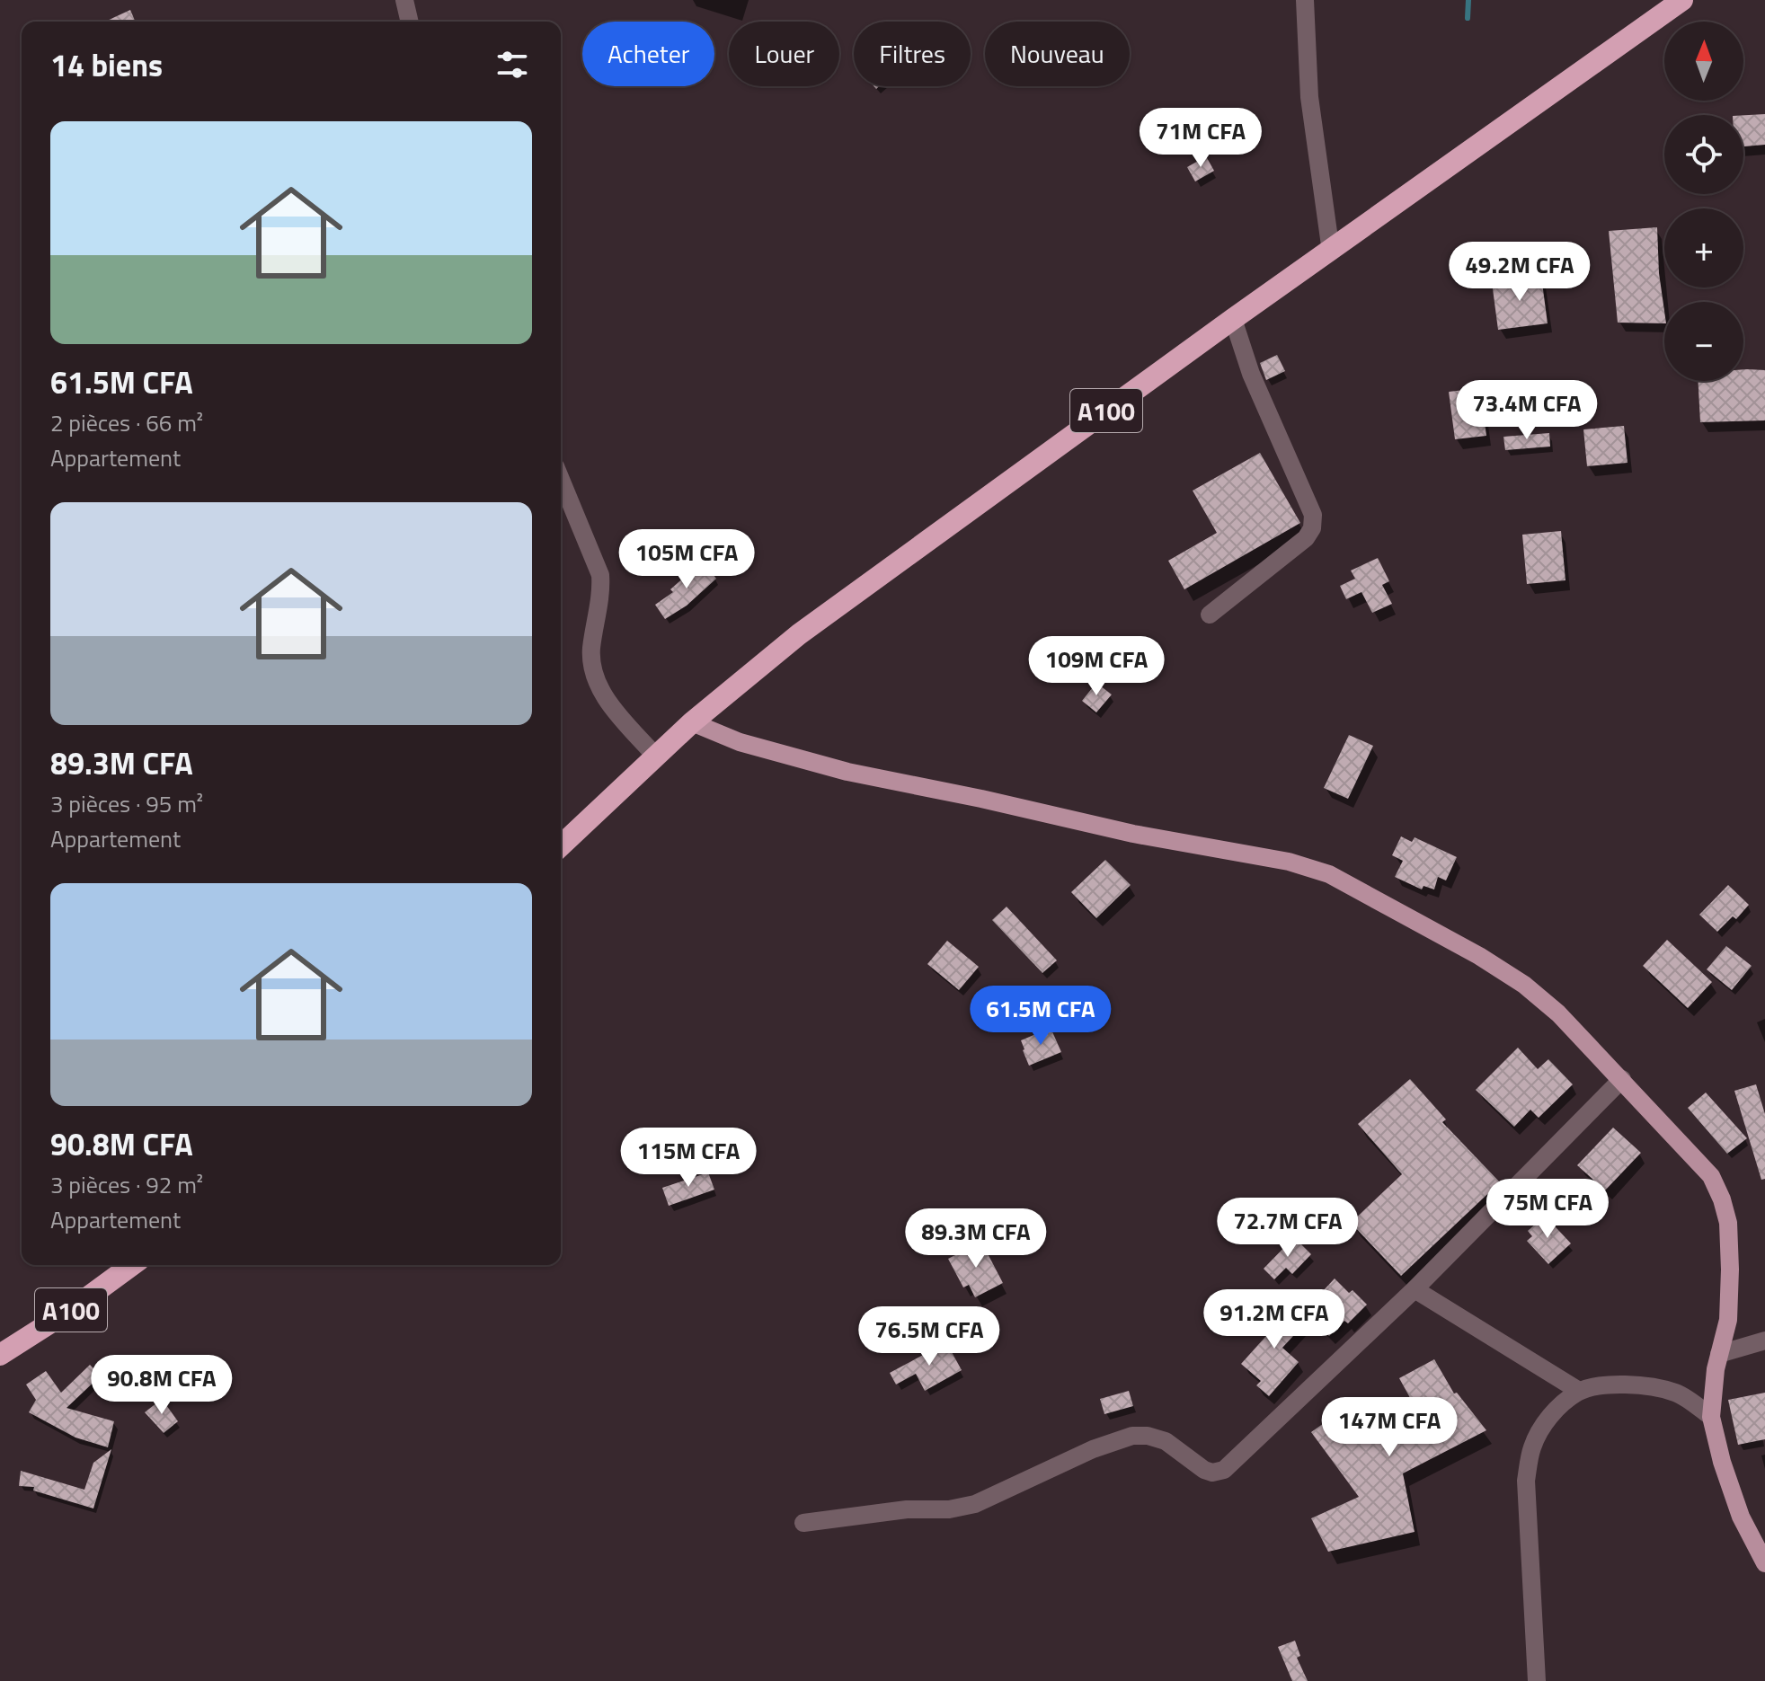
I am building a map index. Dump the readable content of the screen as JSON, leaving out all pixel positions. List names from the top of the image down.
{
  "streets": {
    "highway": ["A100"]
  },
  "north": "top",
  "page": {
    "map_buttons": ["+", "−"],
    "chip": [
      "Acheter",
      "Louer",
      "Filtres",
      "Nouveau"
    ],
    "heading": "14 biens",
    "price": [
      "71M CFA",
      "49.2M CFA",
      "73.4M CFA",
      "105M CFA",
      "109M CFA",
      "61.5M CFA",
      "115M CFA",
      "75M CFA",
      "72.7M CFA",
      "89.3M CFA",
      "91.2M CFA",
      "76.5M CFA",
      "90.8M CFA",
      "147M CFA"
    ],
    "list": [
      {
        "name": "61.5M CFA",
        "note": "2 pièces · 66 m² · Appartement"
      },
      {
        "name": "89.3M CFA",
        "note": "3 pièces · 95 m² · Appartement"
      },
      {
        "name": "90.8M CFA",
        "note": "3 pièces · 92 m² · Appartement"
      }
    ]
  }
}
